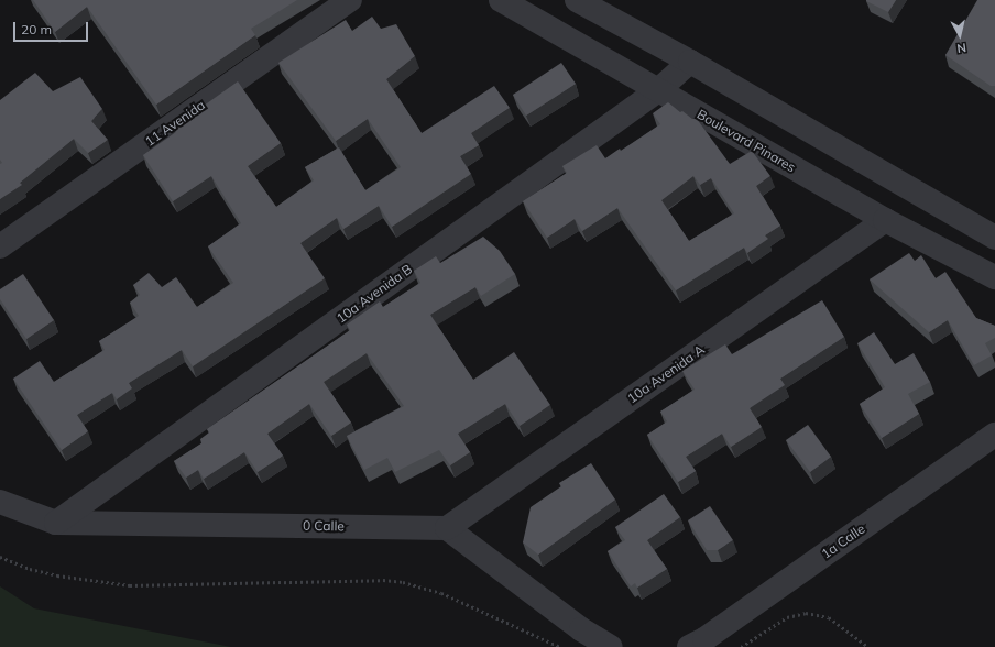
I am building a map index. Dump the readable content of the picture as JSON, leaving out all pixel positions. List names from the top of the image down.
{
  "streets": {
    "street": [
      "11 Avenida",
      "Boulevard Pinares",
      "10a Avenida B",
      "10a Avenida A",
      "0 Calle",
      "1a Calle"
    ]
  },
  "crossings": [
    ["Boulevard Pinares", "10a Avenida B"],
    ["Boulevard Pinares", "10a Avenida A"],
    ["10a Avenida B", "0 Calle"],
    ["10a Avenida A", "0 Calle"]
  ],
  "scale_bar": "20 m",
  "north": "bottom"
}
